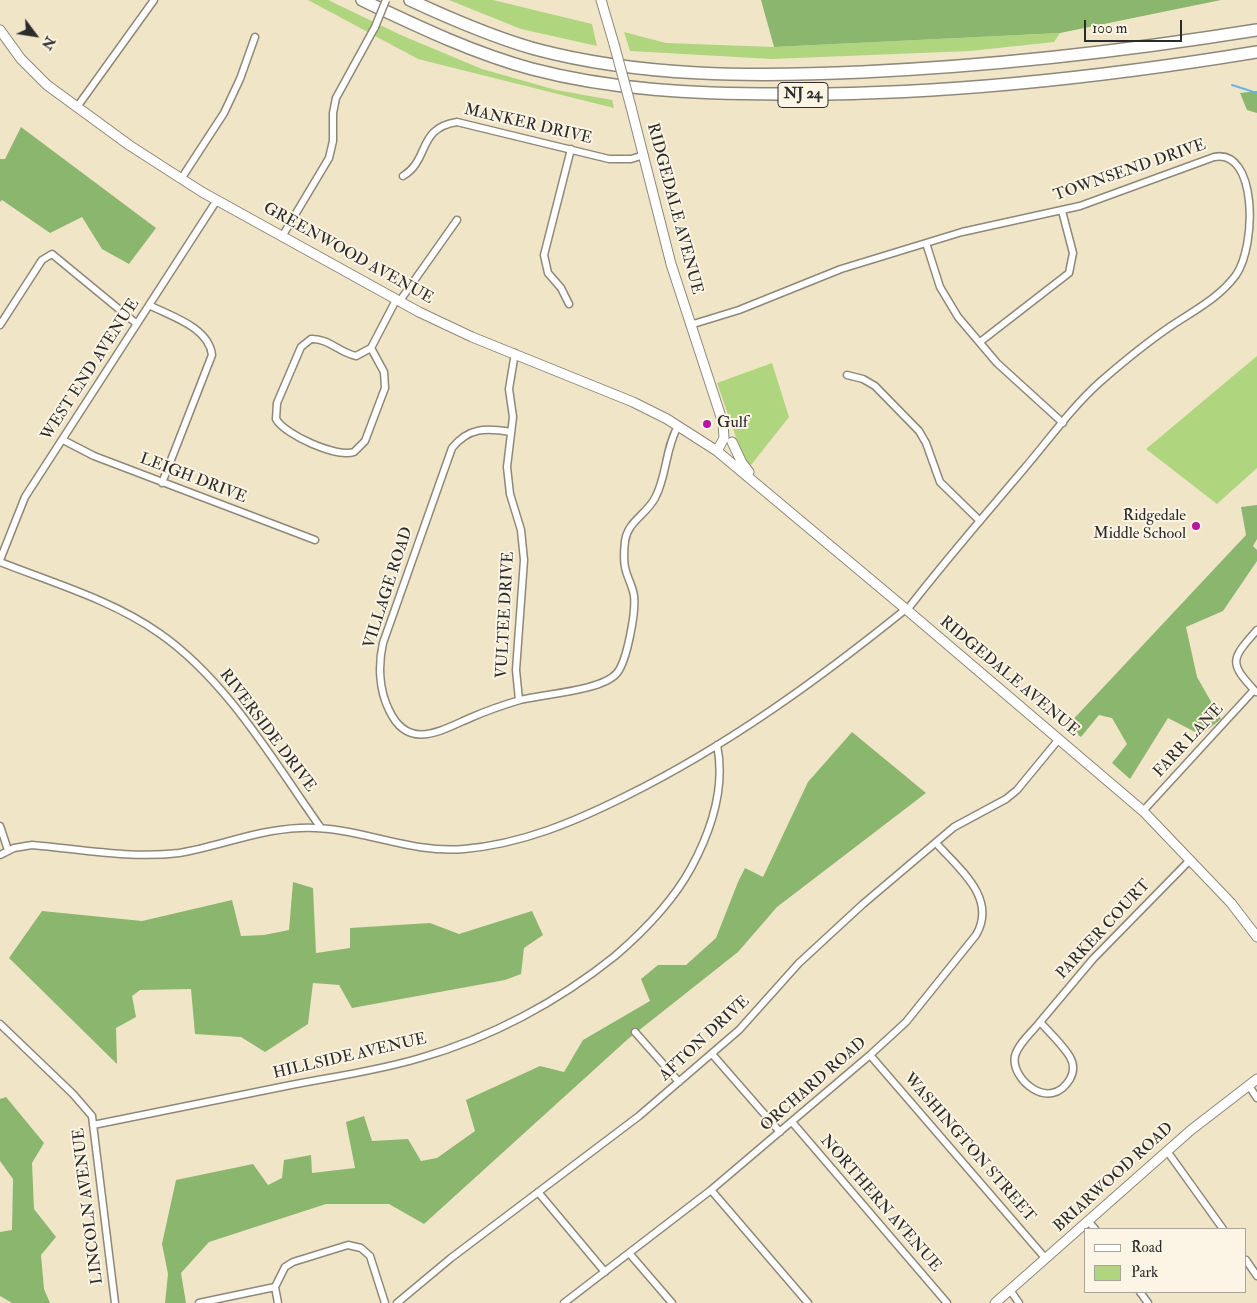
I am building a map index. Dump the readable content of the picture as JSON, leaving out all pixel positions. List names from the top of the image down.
{
  "streets": {
    "highway": ["NJ 24"],
    "main road": ["RIDGEDALE AVENUE", "GREENWOOD AVENUE", "BRIARWOOD ROAD"],
    "street": [
      "MANKER DRIVE",
      "TOWNSEND DRIVE",
      "WEST END AVENUE",
      "LEIGH DRIVE",
      "VILLAGE ROAD",
      "VULTEE DRIVE",
      "RIVERSIDE DRIVE",
      "FARR LANE",
      "PARKER COURT",
      "AFTON DRIVE",
      "HILLSIDE AVENUE",
      "ORCHARD ROAD",
      "WASHINGTON STREET",
      "NORTHERN AVENUE",
      "LINCOLN AVENUE"
    ]
  },
  "crossings": [
    ["MANKER DRIVE", "RIDGEDALE AVENUE"],
    ["TOWNSEND DRIVE", "RIDGEDALE AVENUE"],
    ["RIDGEDALE AVENUE", "GREENWOOD AVENUE"],
    ["RIDGEDALE AVENUE", "FARR LANE"],
    ["RIDGEDALE AVENUE", "PARKER COURT"],
    ["RIDGEDALE AVENUE", "AFTON DRIVE"],
    ["GREENWOOD AVENUE", "WEST END AVENUE"],
    ["GREENWOOD AVENUE", "VILLAGE ROAD"],
    ["GREENWOOD AVENUE", "VULTEE DRIVE"],
    ["WEST END AVENUE", "LEIGH DRIVE"],
    ["WEST END AVENUE", "RIVERSIDE DRIVE"],
    ["VILLAGE ROAD", "VULTEE DRIVE"],
    ["AFTON DRIVE", "ORCHARD ROAD"],
    ["HILLSIDE AVENUE", "LINCOLN AVENUE"],
    ["ORCHARD ROAD", "WASHINGTON STREET"],
    ["ORCHARD ROAD", "NORTHERN AVENUE"],
    ["WASHINGTON STREET", "BRIARWOOD ROAD"]
  ],
  "places": ["Gulf", "Ridgedale Middle School"],
  "legend": ["Road", "Park"],
  "scale_bar": "100 m",
  "north": "bottom right"
}
